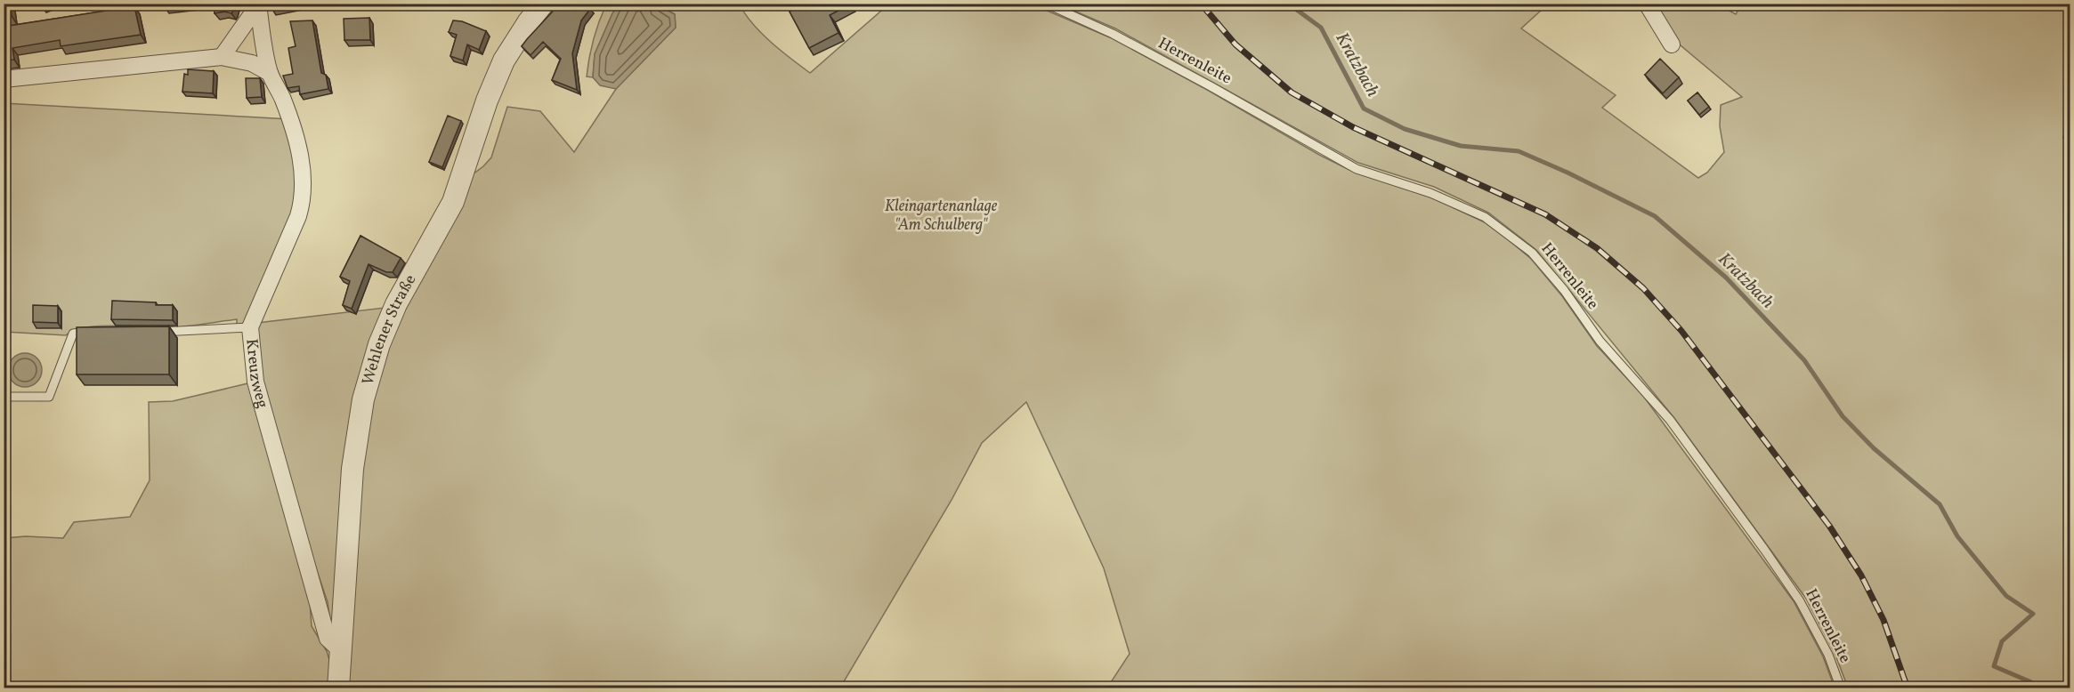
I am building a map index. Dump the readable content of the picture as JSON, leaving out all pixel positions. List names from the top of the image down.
{
  "streets": {
    "street": ["Wehlener Straße", "Kreuzweg"],
    "lane": ["Herrenleite"]
  },
  "crossings": [
    ["Wehlener Straße", "Kreuzweg"]
  ],
  "water": ["Kratzbach"],
  "parks": ["Kleingartenanlage \"Am Schulberg\""]
}
